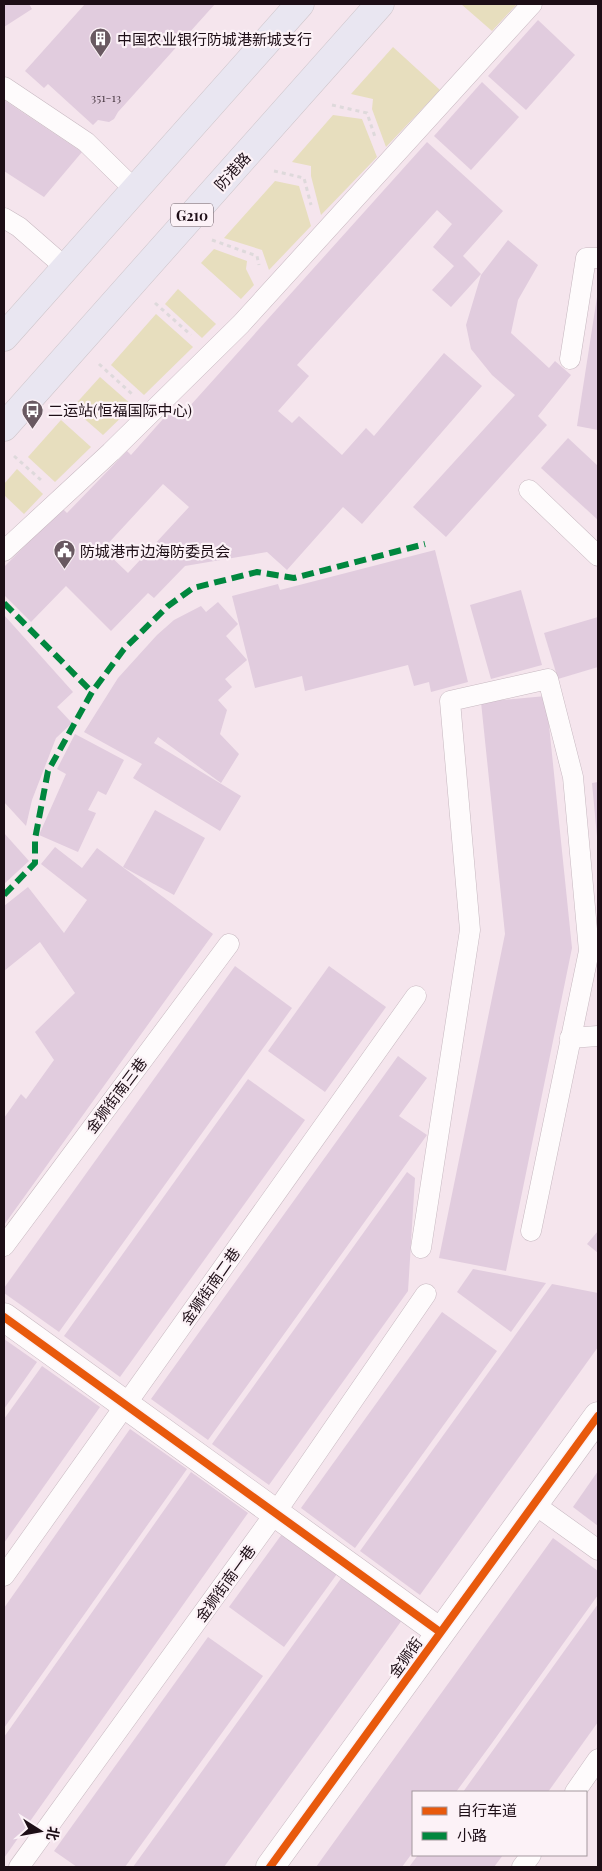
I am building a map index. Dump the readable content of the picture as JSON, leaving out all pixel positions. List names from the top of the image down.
{
  "streets": {
    "highway": ["防港路", "G210"],
    "street": ["金狮街"],
    "lane": ["金狮街南三巷", "金狮街南二巷", "金狮街南一巷"]
  },
  "places": {
    "building": ["中国农业银行防城港新城支行"],
    "bus stop": ["二运站(恒福国际中心)"],
    "public building": ["防城港市边海防委员会"]
  },
  "house_numbers": ["351-13"],
  "legend": ["自行车道", "小路"],
  "north": "right"
}
